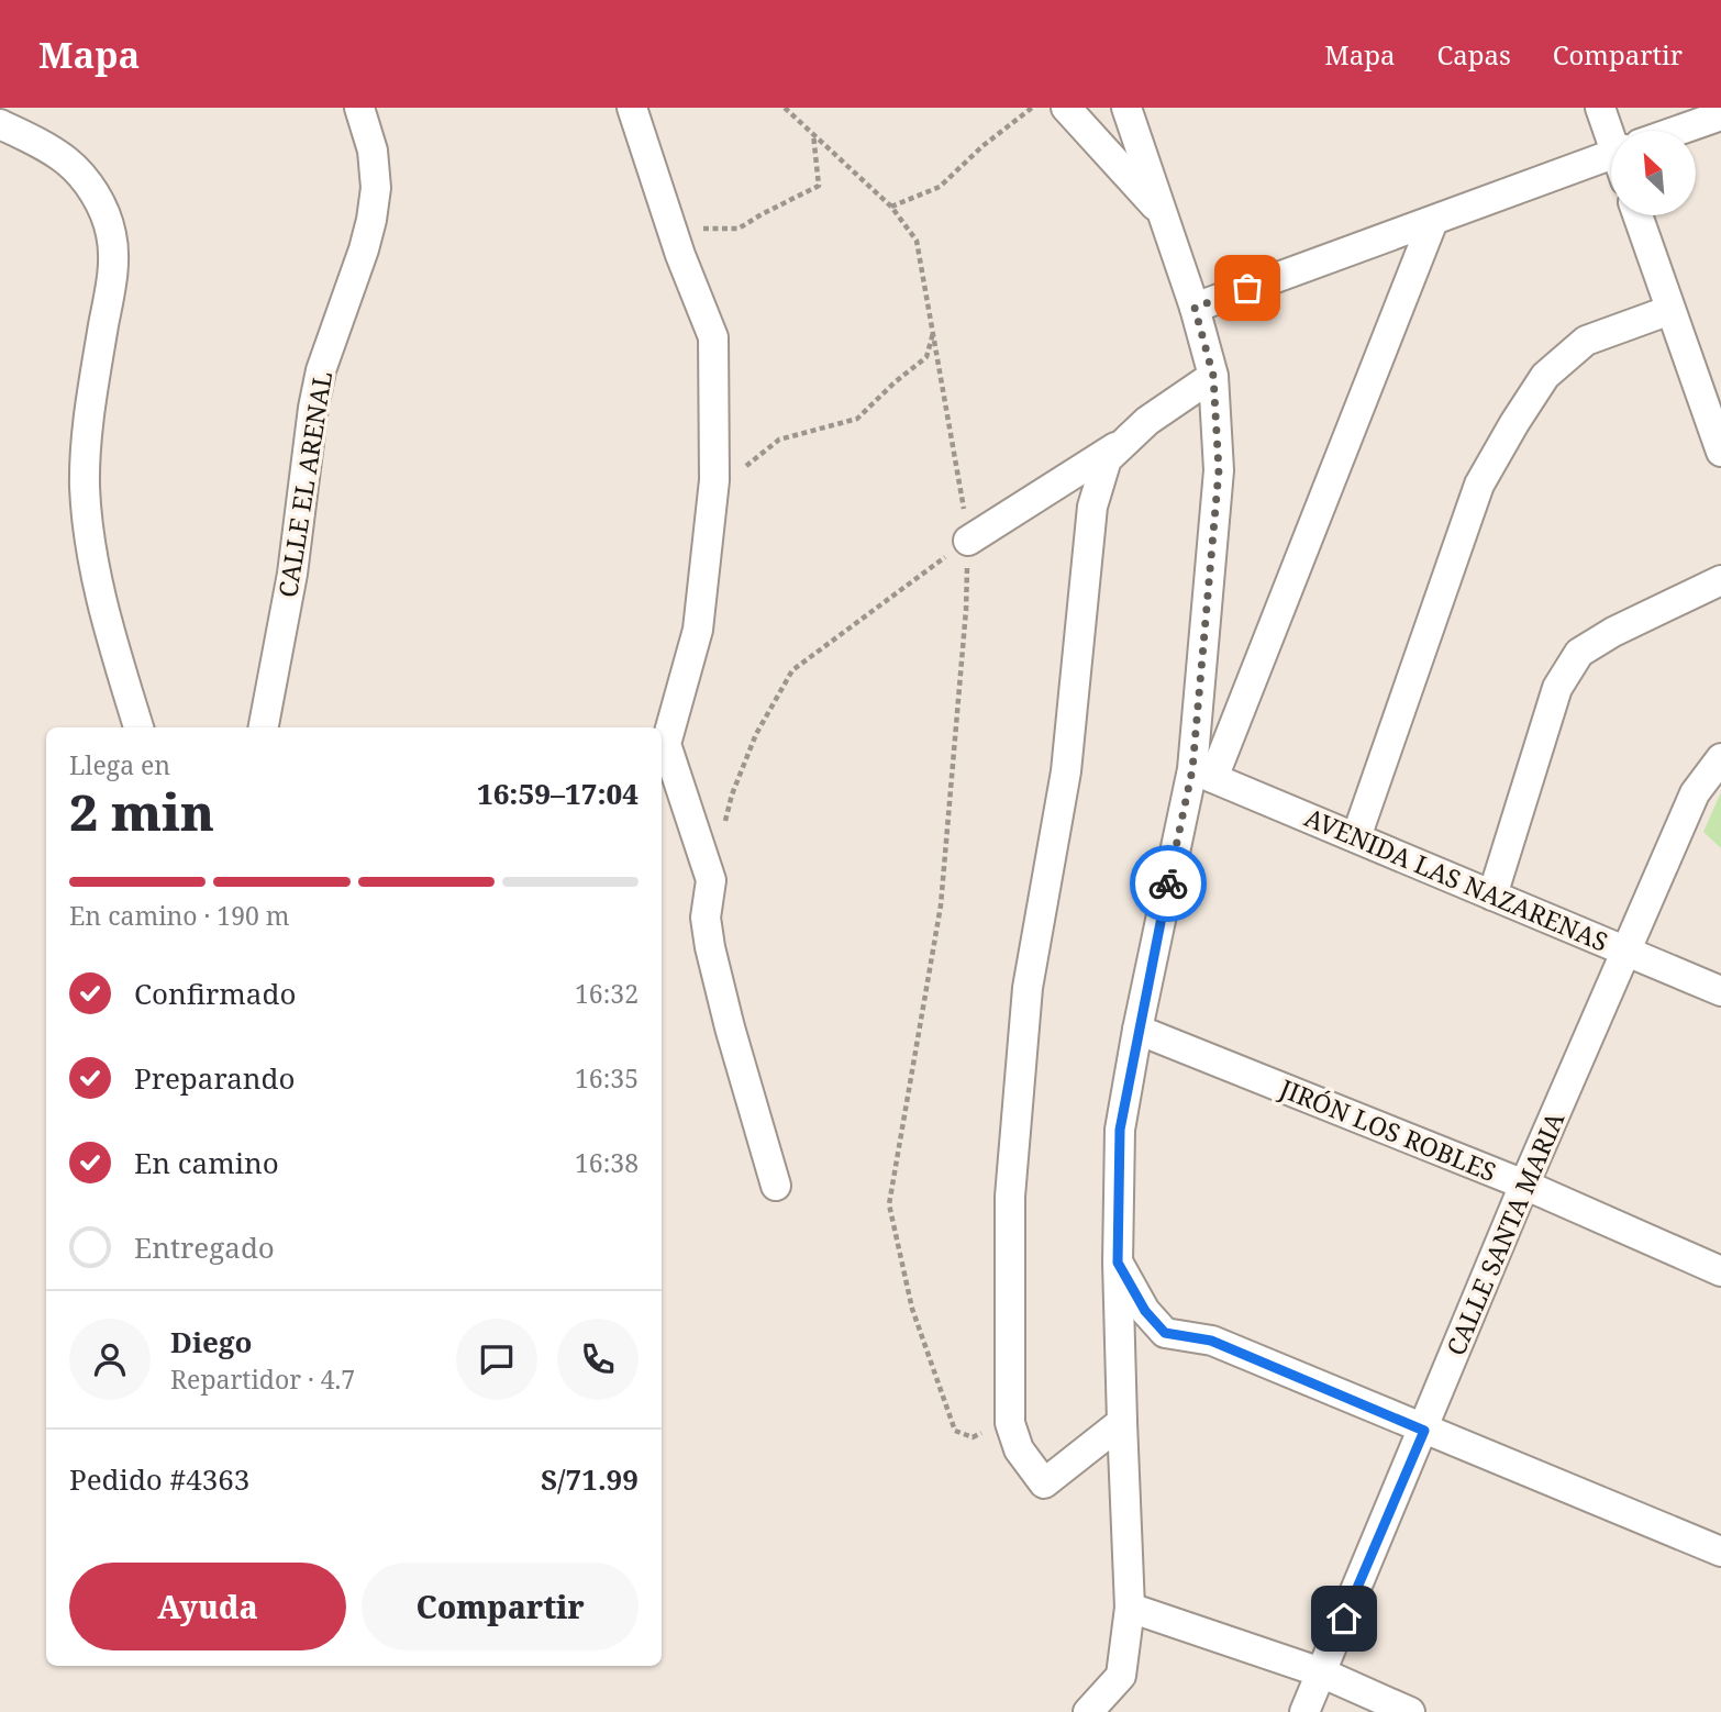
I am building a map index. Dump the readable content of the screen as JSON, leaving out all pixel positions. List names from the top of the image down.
{
  "streets": {
    "street": [
      "CALLE EL ARENAL",
      "AVENIDA LAS NAZARENAS",
      "JIRÓN LOS ROBLES",
      "CALLE SANTA MARIA"
    ]
  },
  "crossings": [
    ["AVENIDA LAS NAZARENAS", "CALLE SANTA MARIA"],
    ["JIRÓN LOS ROBLES", "CALLE SANTA MARIA"]
  ],
  "north": "top left",
  "page": {
    "header": "Mapa",
    "nav": ["Mapa", "Capas", "Compartir"],
    "heading": ["2 min", "Llega en", "16:59–17:04"],
    "panel": [
      "Diego",
      "Repartidor · 4.7",
      "Pedido #4363",
      "S/71.99"
    ],
    "bar": "En camino · 190 m",
    "list": [
      ["Confirmado", "16:32"],
      ["Preparando", "16:35"],
      ["En camino", "16:38"],
      "Entregado"
    ],
    "buttons": ["Ayuda", "Compartir"]
  }
}
